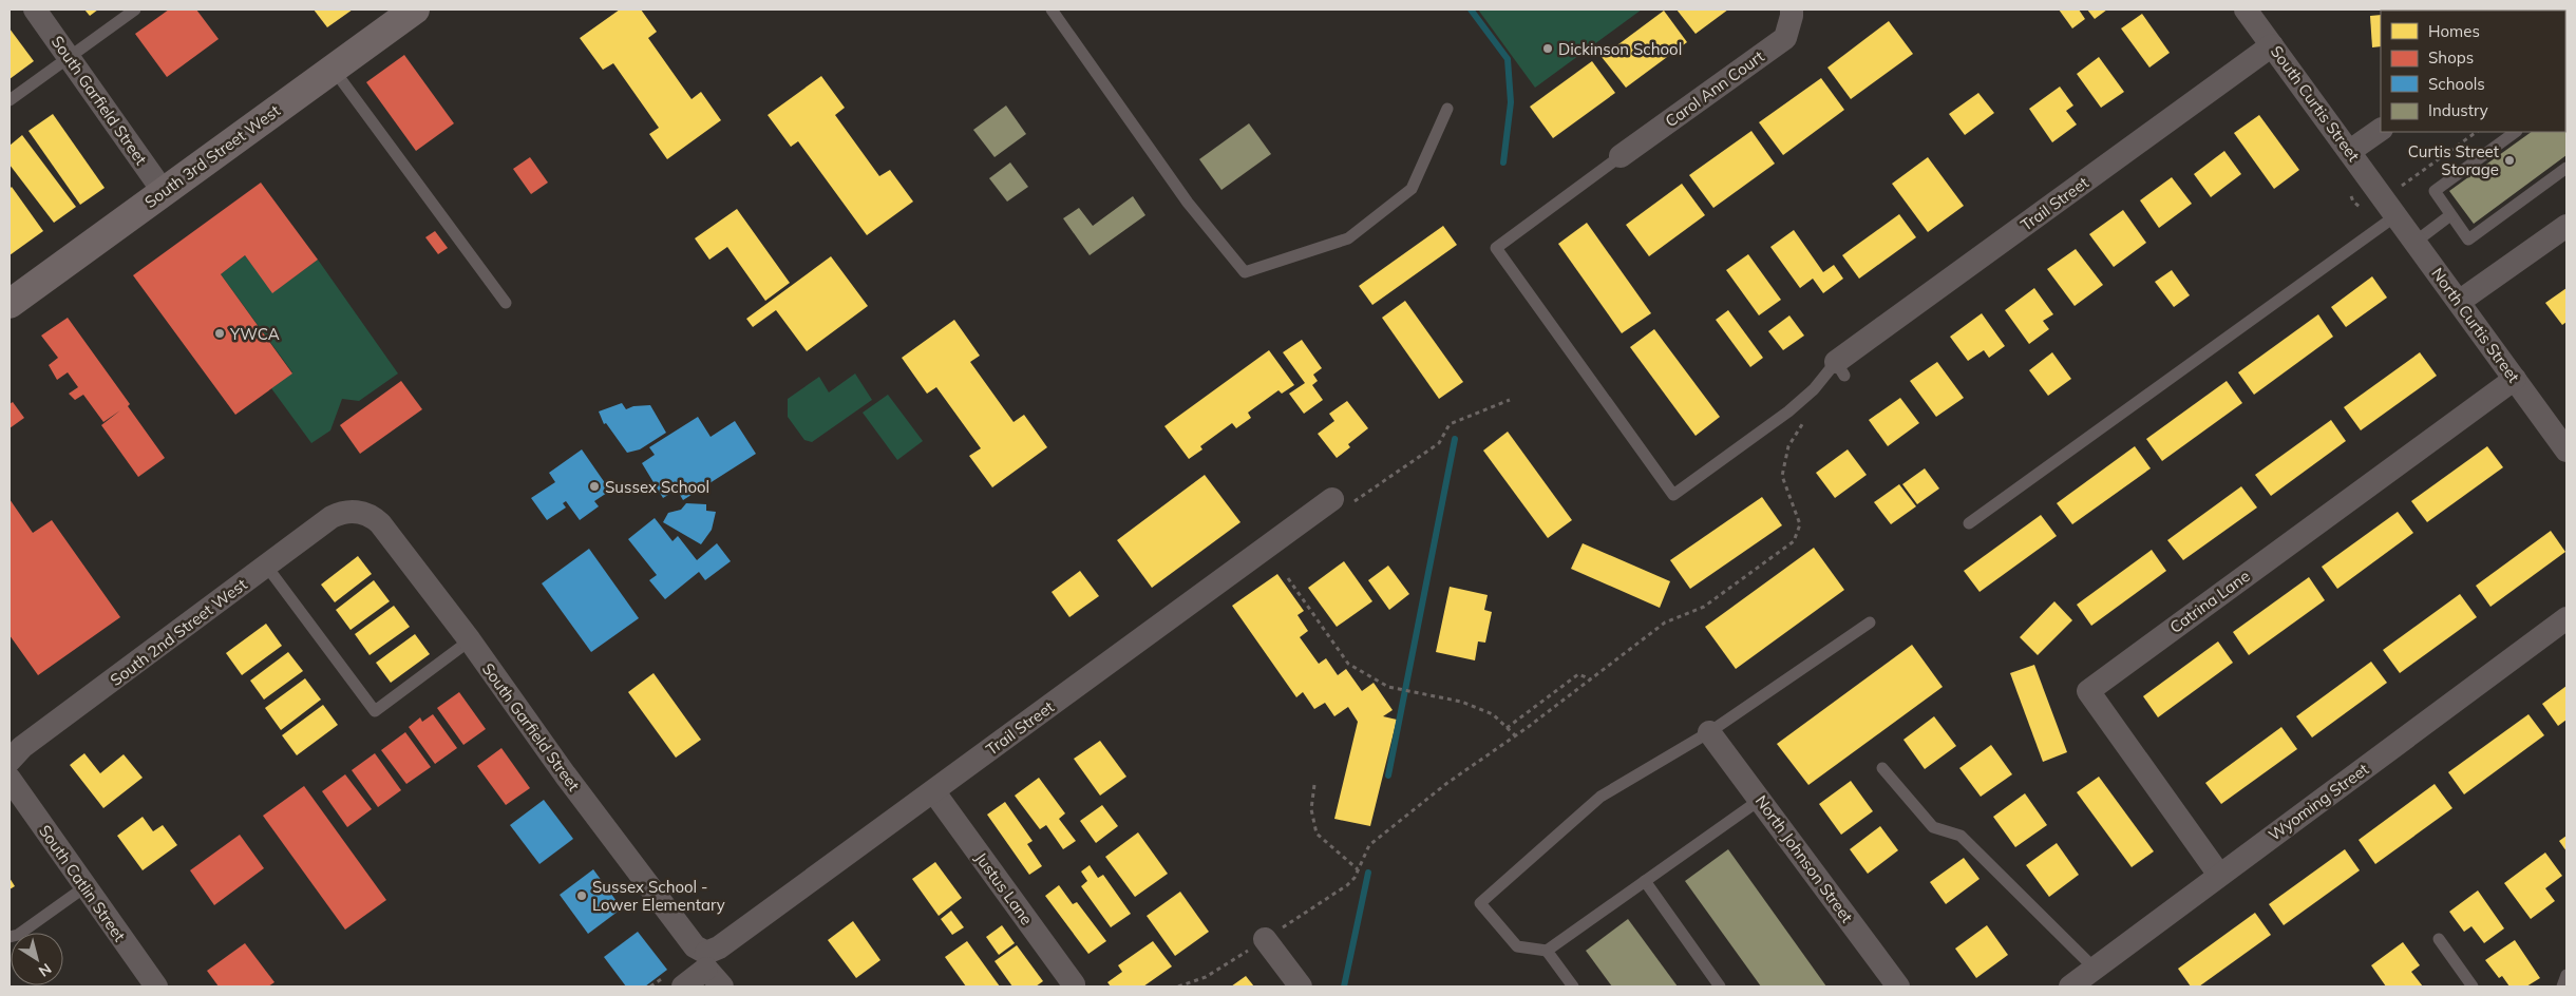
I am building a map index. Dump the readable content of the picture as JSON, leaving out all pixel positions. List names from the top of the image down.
{
  "streets": {
    "main road": ["South 3rd Street West"],
    "street": [
      "Carol Ann Court",
      "South Garfield Street",
      "South Curtis Street",
      "Trail Street",
      "North Curtis Street",
      "Catrina Lane",
      "South 2nd Street West",
      "Wyoming Street",
      "North Johnson Street",
      "South Catlin Street",
      "Justus Lane"
    ]
  },
  "crossings": [
    ["South Garfield Street", "South 3rd Street West"],
    ["South Garfield Street", "Trail Street"],
    ["South Garfield Street", "South 2nd Street West"],
    ["South Curtis Street", "Trail Street"],
    ["South Curtis Street", "North Curtis Street"],
    ["Trail Street", "Justus Lane"],
    ["North Curtis Street", "Catrina Lane"],
    ["Catrina Lane", "Wyoming Street"]
  ],
  "places": [
    "Dickinson School",
    "Curtis Street Storage",
    "YWCA",
    "Sussex School",
    "Sussex School - Lower Elementary"
  ],
  "legend": [
    "Homes",
    "Shops",
    "Schools",
    "Industry"
  ],
  "north": "bottom right"
}
